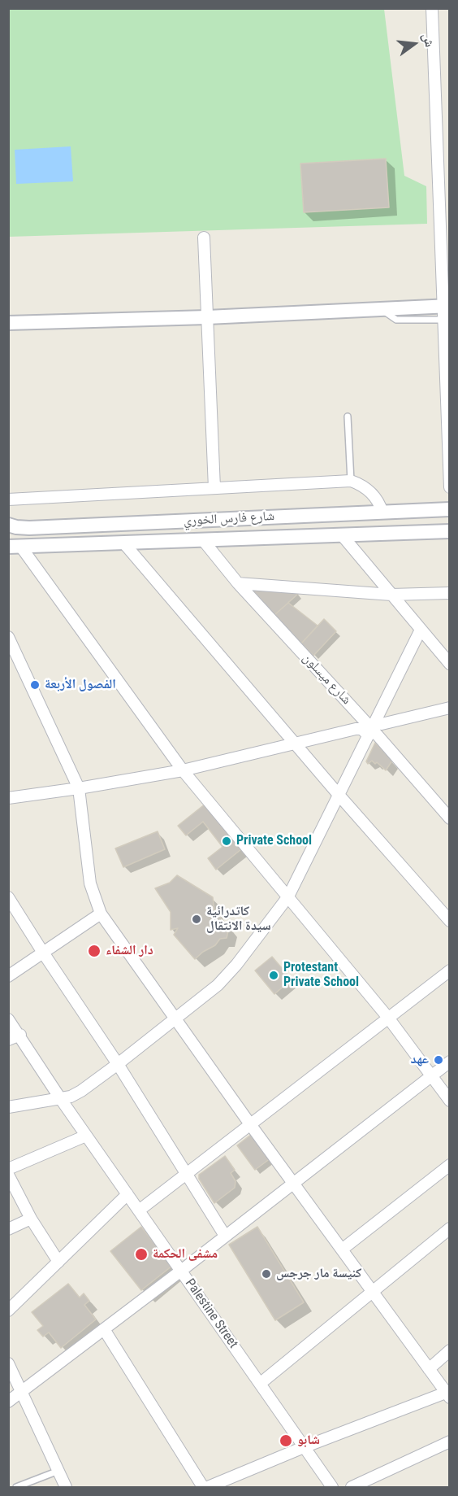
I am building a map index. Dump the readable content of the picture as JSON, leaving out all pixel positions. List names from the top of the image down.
{
  "streets": {
    "street": ["شارع فارس الخوري", "شارع ميسلون", "Palestine Street"]
  },
  "places": [
    "الفصول الأربعة",
    "Private School",
    "كاتدرائية سيدة الانتقال",
    "دار الشفاء",
    "Protestant Private School",
    "عهد",
    "مشفى الحكمة",
    "كنيسة مار جرجس",
    "شابو"
  ],
  "north": "right"
}
